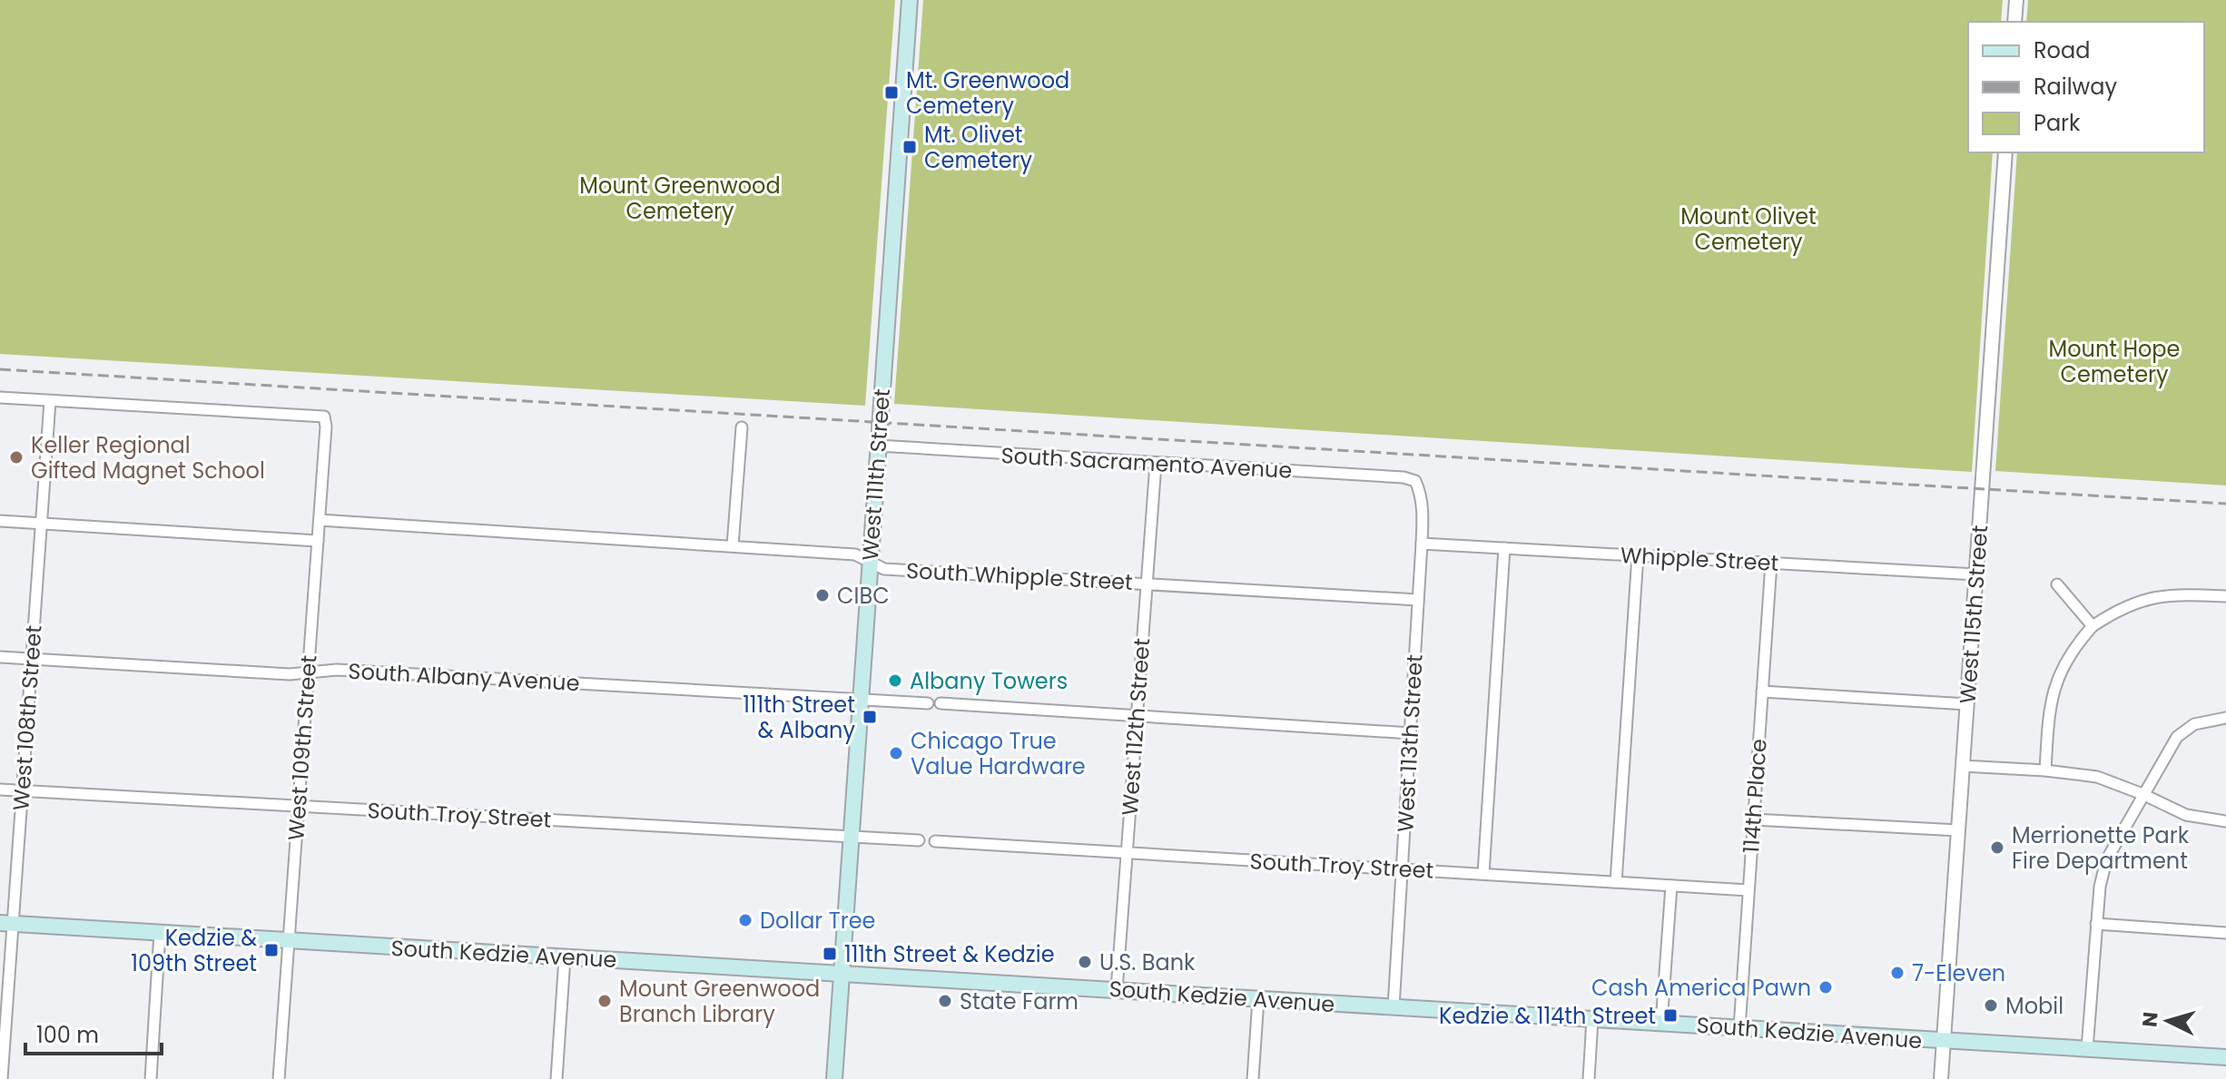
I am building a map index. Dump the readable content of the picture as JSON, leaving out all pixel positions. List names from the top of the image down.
{
  "streets": {
    "main road": ["West 111th Street", "South Kedzie Avenue"],
    "street": [
      "South Sacramento Avenue",
      "Whipple Street",
      "South Whipple Street",
      "West 115th Street",
      "South Albany Avenue",
      "West 108th Street",
      "West 112th Street",
      "West 113th Street",
      "West 109th Street",
      "114th Place",
      "South Troy Street"
    ]
  },
  "crossings": [
    ["South Sacramento Avenue", "West 111th Street"],
    ["South Sacramento Avenue", "West 112th Street"],
    ["South Sacramento Avenue", "West 113th Street"],
    ["West 111th Street", "South Whipple Street"],
    ["West 111th Street", "South Albany Avenue"],
    ["West 111th Street", "South Troy Street"],
    ["West 111th Street", "South Kedzie Avenue"],
    ["Whipple Street", "West 115th Street"],
    ["Whipple Street", "West 113th Street"],
    ["Whipple Street", "114th Place"],
    ["South Whipple Street", "West 112th Street"],
    ["South Whipple Street", "West 113th Street"],
    ["South Whipple Street", "West 109th Street"],
    ["West 115th Street", "South Kedzie Avenue"],
    ["South Albany Avenue", "West 108th Street"],
    ["South Albany Avenue", "West 109th Street"],
    ["West 108th Street", "West 109th Street"],
    ["West 108th Street", "South Troy Street"],
    ["West 108th Street", "South Kedzie Avenue"],
    ["West 112th Street", "South Troy Street"],
    ["West 112th Street", "South Kedzie Avenue"],
    ["West 113th Street", "South Troy Street"],
    ["West 113th Street", "South Kedzie Avenue"],
    ["West 109th Street", "South Troy Street"],
    ["West 109th Street", "South Kedzie Avenue"],
    ["114th Place", "South Troy Street"],
    ["114th Place", "South Kedzie Avenue"]
  ],
  "parks": ["Mount Greenwood Cemetery", "Mount Olivet Cemetery", "Mount Hope Cemetery"],
  "places": {
    "transit": [
      "Mt. Greenwood Cemetery",
      "Mt. Olivet Cemetery",
      "111th Street & Albany",
      "Kedzie & 109th Street",
      "111th Street & Kedzie",
      "Kedzie & 114th Street"
    ],
    "other": [
      "Keller Regional Gifted Magnet School",
      "CIBC",
      "Albany Towers",
      "Chicago True Value Hardware",
      "Merrionette Park Fire Department",
      "Dollar Tree",
      "U.S. Bank",
      "7-Eleven",
      "Cash America Pawn",
      "Mount Greenwood Branch Library",
      "State Farm",
      "Mobil"
    ]
  },
  "legend": ["Road", "Railway", "Park"],
  "scale_bar": "100 m",
  "north": "left"
}
